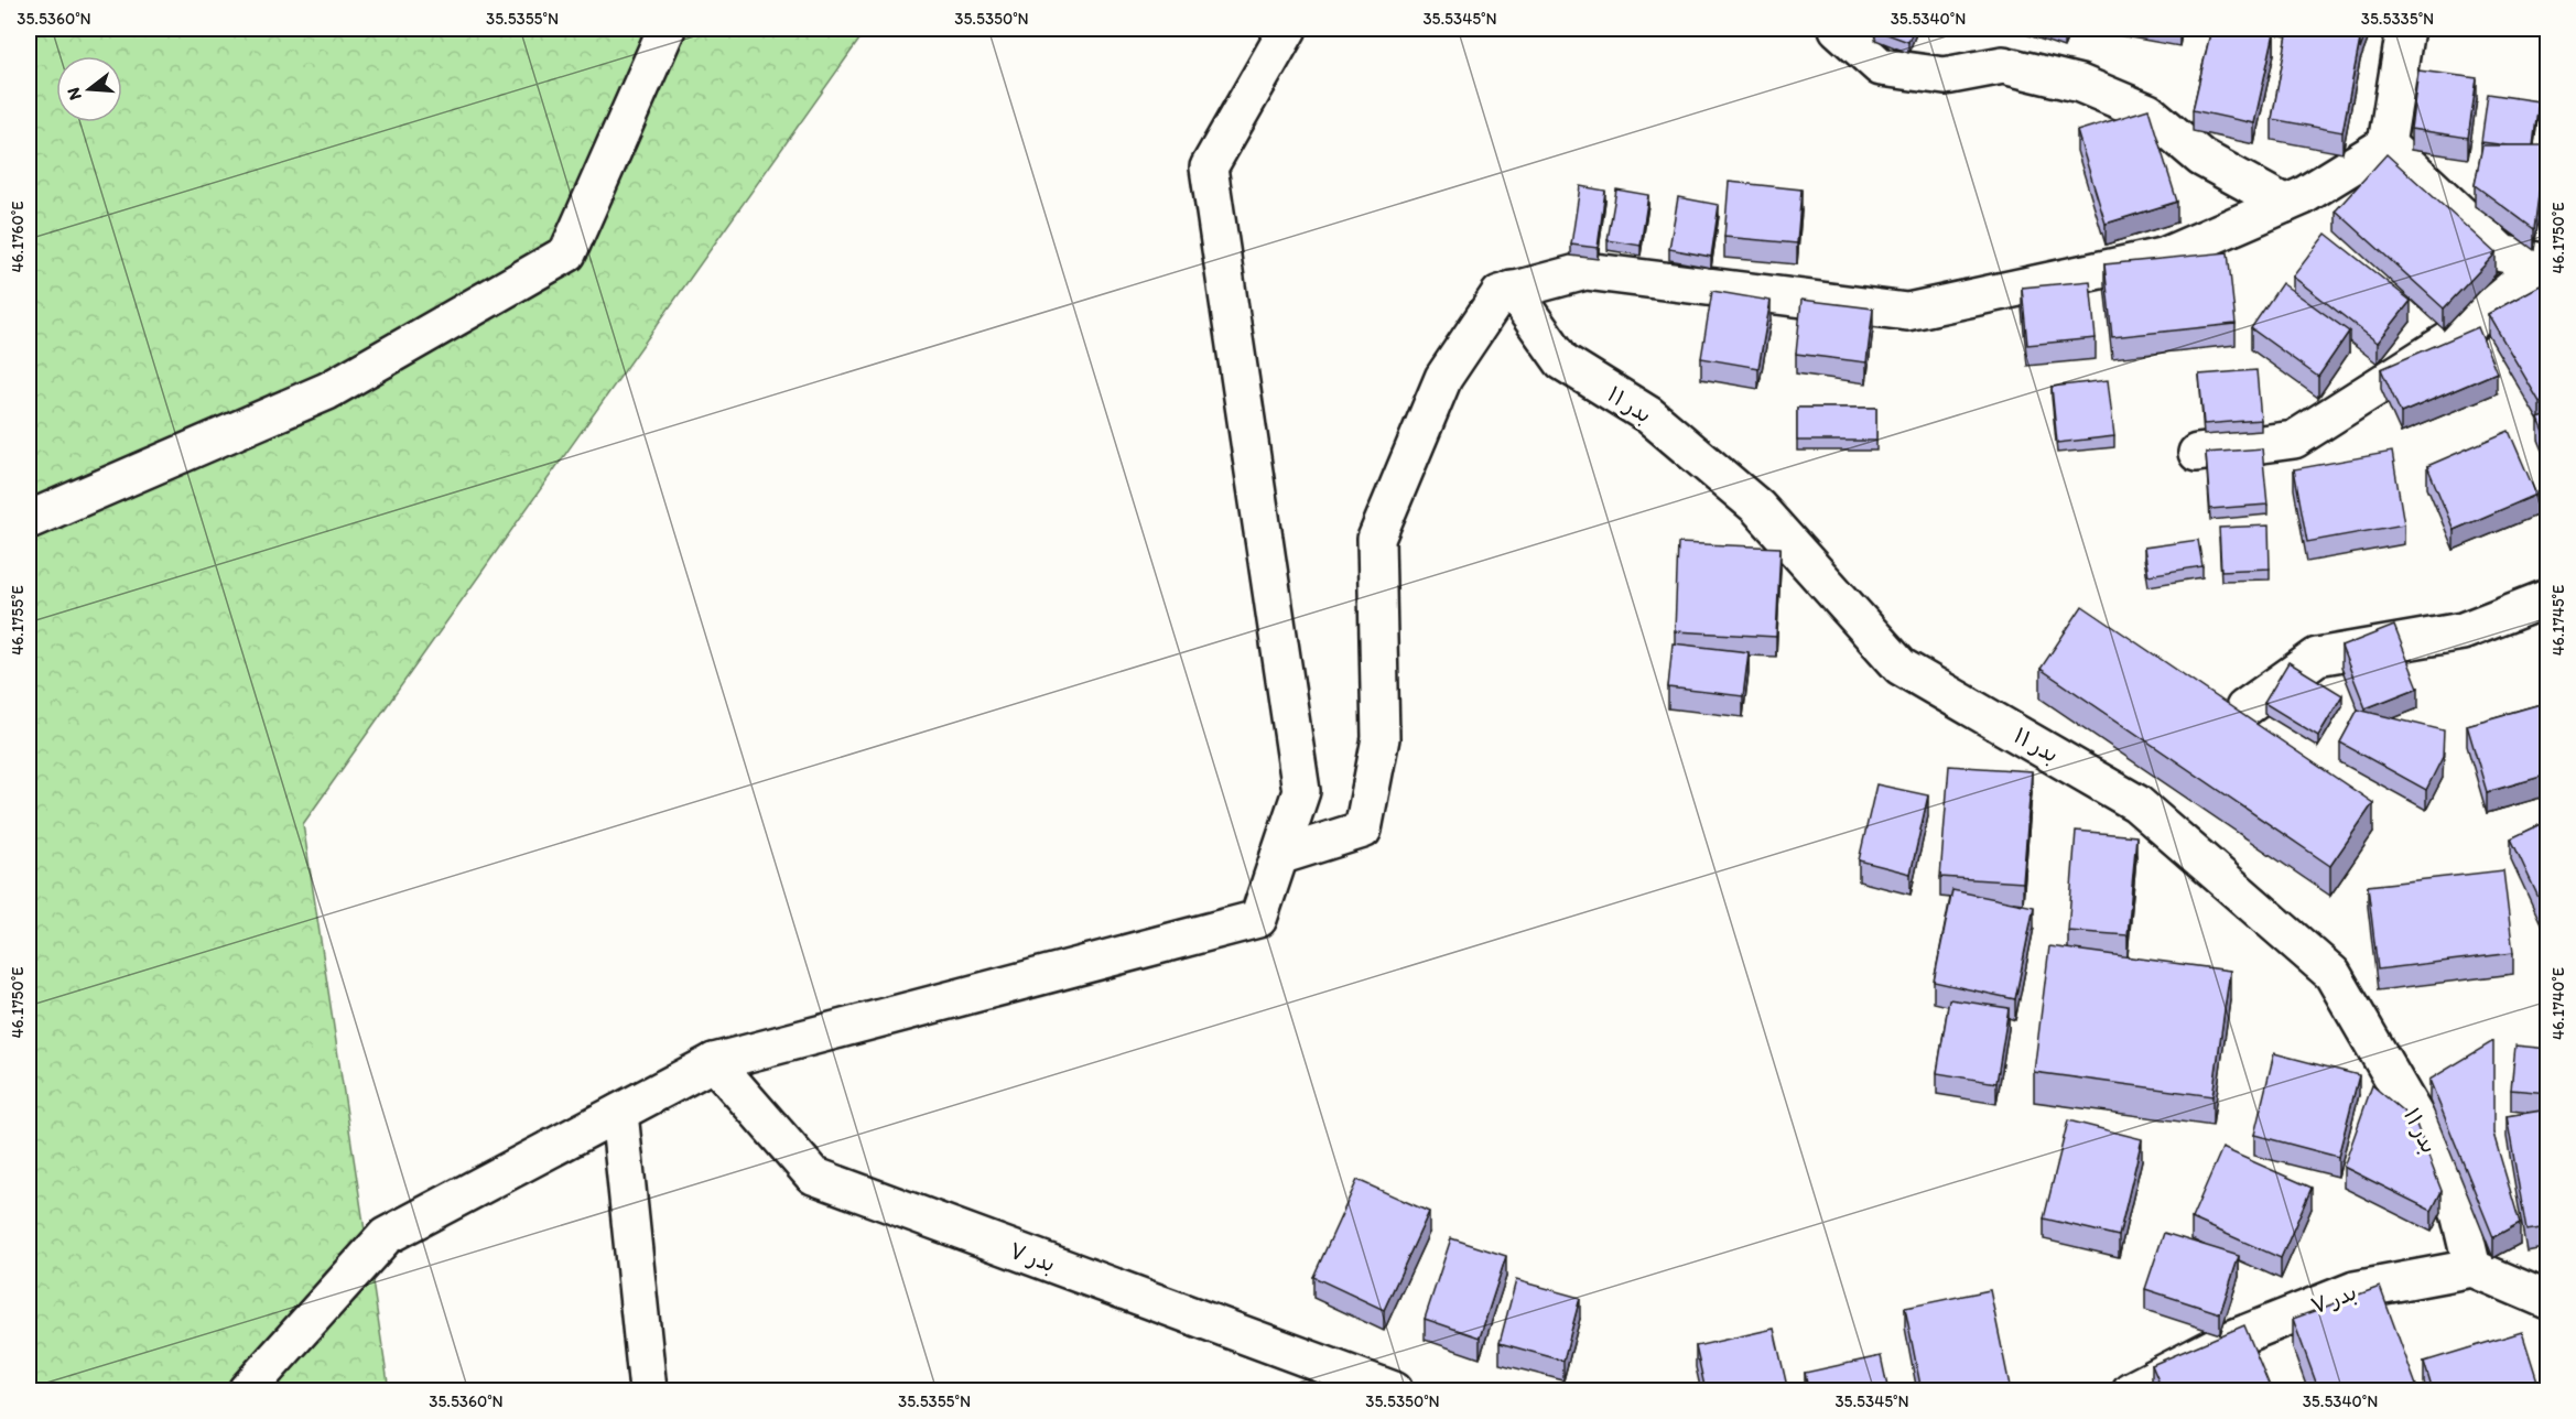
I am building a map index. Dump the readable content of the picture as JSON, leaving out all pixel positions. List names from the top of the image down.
{
  "streets": {
    "street": ["بدر ۱۱", "بدر ۷"]
  },
  "crossings": [
    ["بدر ۱۱", "بدر ۷"]
  ],
  "north": "left",
  "coordinates": [
    "35.5360°N",
    "35.5355°N",
    "35.5350°N",
    "35.5345°N",
    "35.5340°N",
    "35.5335°N",
    "46.1760°E",
    "46.1750°E",
    "46.1755°E",
    "46.1745°E",
    "46.1740°E"
  ]
}
